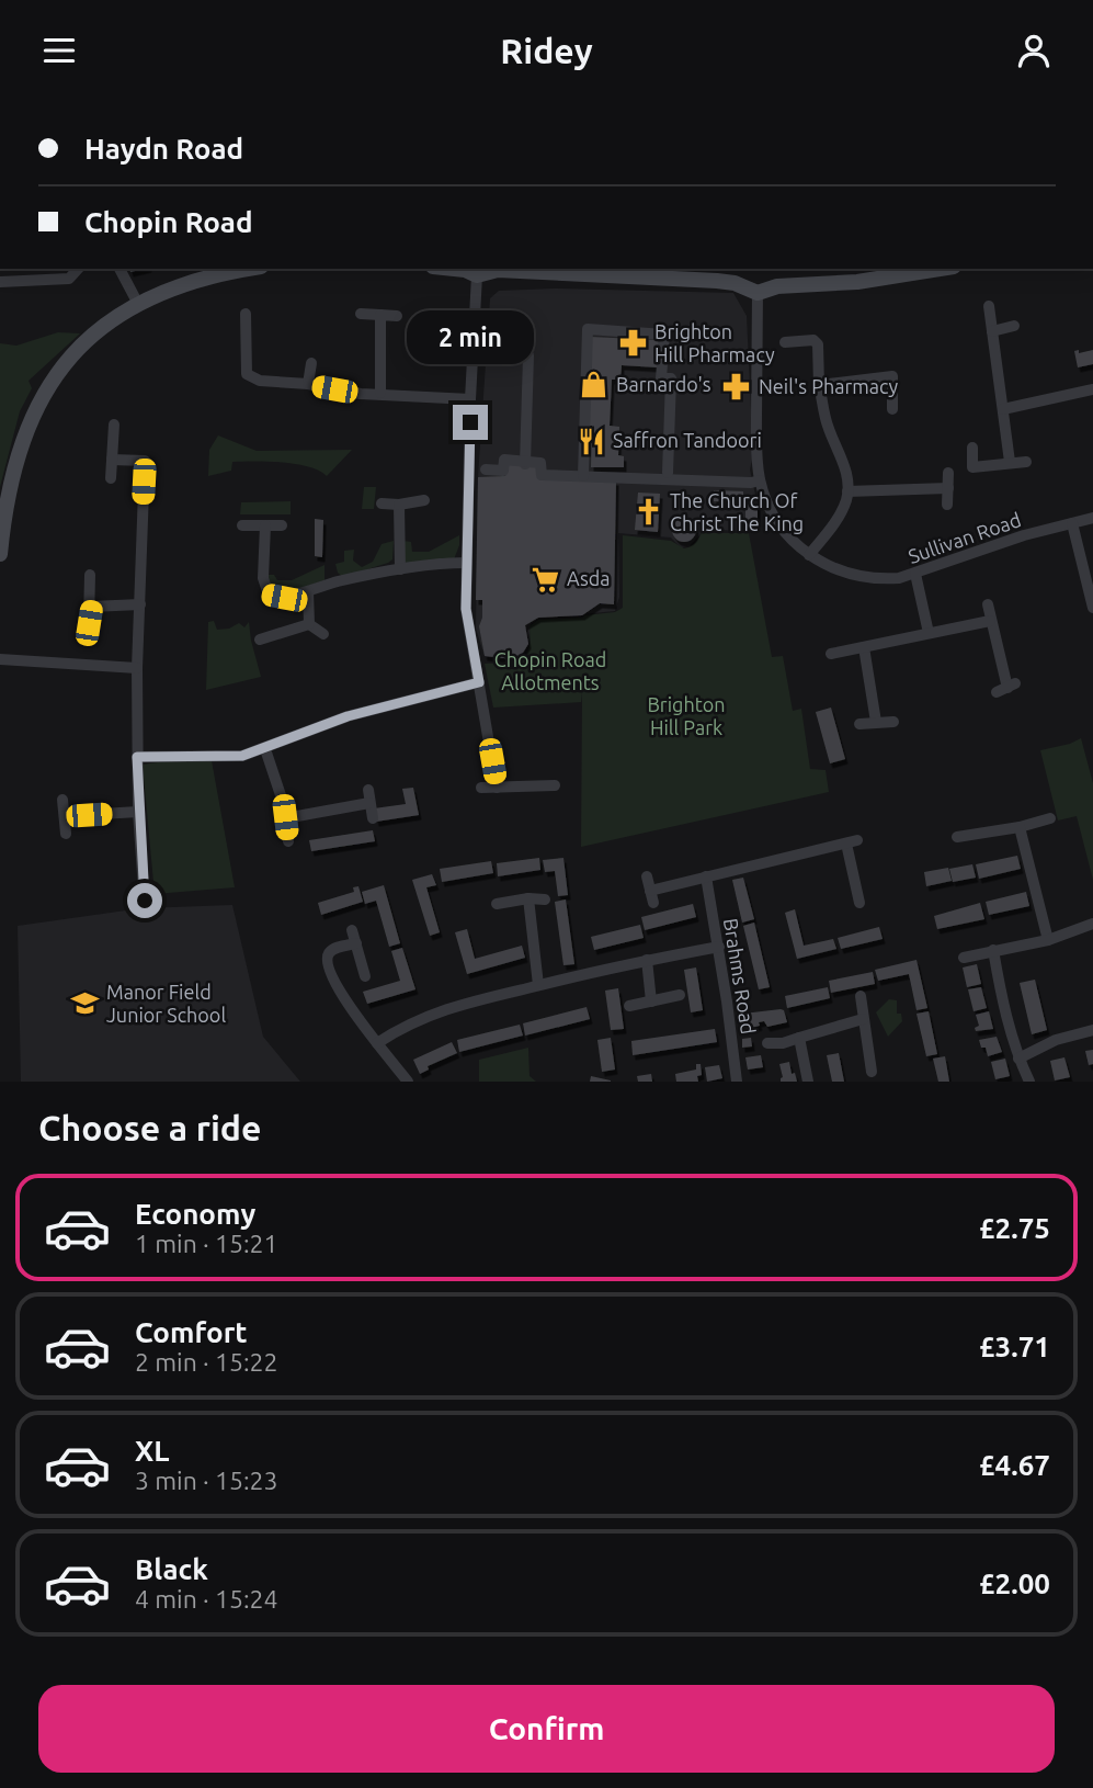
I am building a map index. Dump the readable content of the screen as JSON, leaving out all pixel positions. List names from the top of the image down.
{
  "streets": {
    "street": ["Sullivan Road", "Brahms Road"]
  },
  "parks": ["Chopin Road Allotments", "Brighton Hill Park"],
  "places": {
    "pharmacy": ["Brighton Hill Pharmacy", "Neil's Pharmacy"],
    "shop": ["Barnardo's"],
    "restaurant": ["Saffron Tandoori"],
    "church": ["The Church Of Christ The King"],
    "supermarket": ["Asda"],
    "school or university": ["Manor Field Junior School"]
  },
  "page": {
    "header": "Ridey",
    "banner": ["Haydn Road", "Chopin Road"],
    "bubble": "2 min",
    "heading": "Choose a ride",
    "list": [
      {
        "name": "Economy",
        "note": "1 min · 15:21",
        "value": "£2.75"
      },
      {
        "name": "Comfort",
        "note": "2 min · 15:22",
        "value": "£3.71"
      },
      {
        "name": "XL",
        "note": "3 min · 15:23",
        "value": "£4.67"
      },
      {
        "name": "Black",
        "note": "4 min · 15:24",
        "value": "£2.00"
      }
    ],
    "buttons": "Confirm"
  }
}
